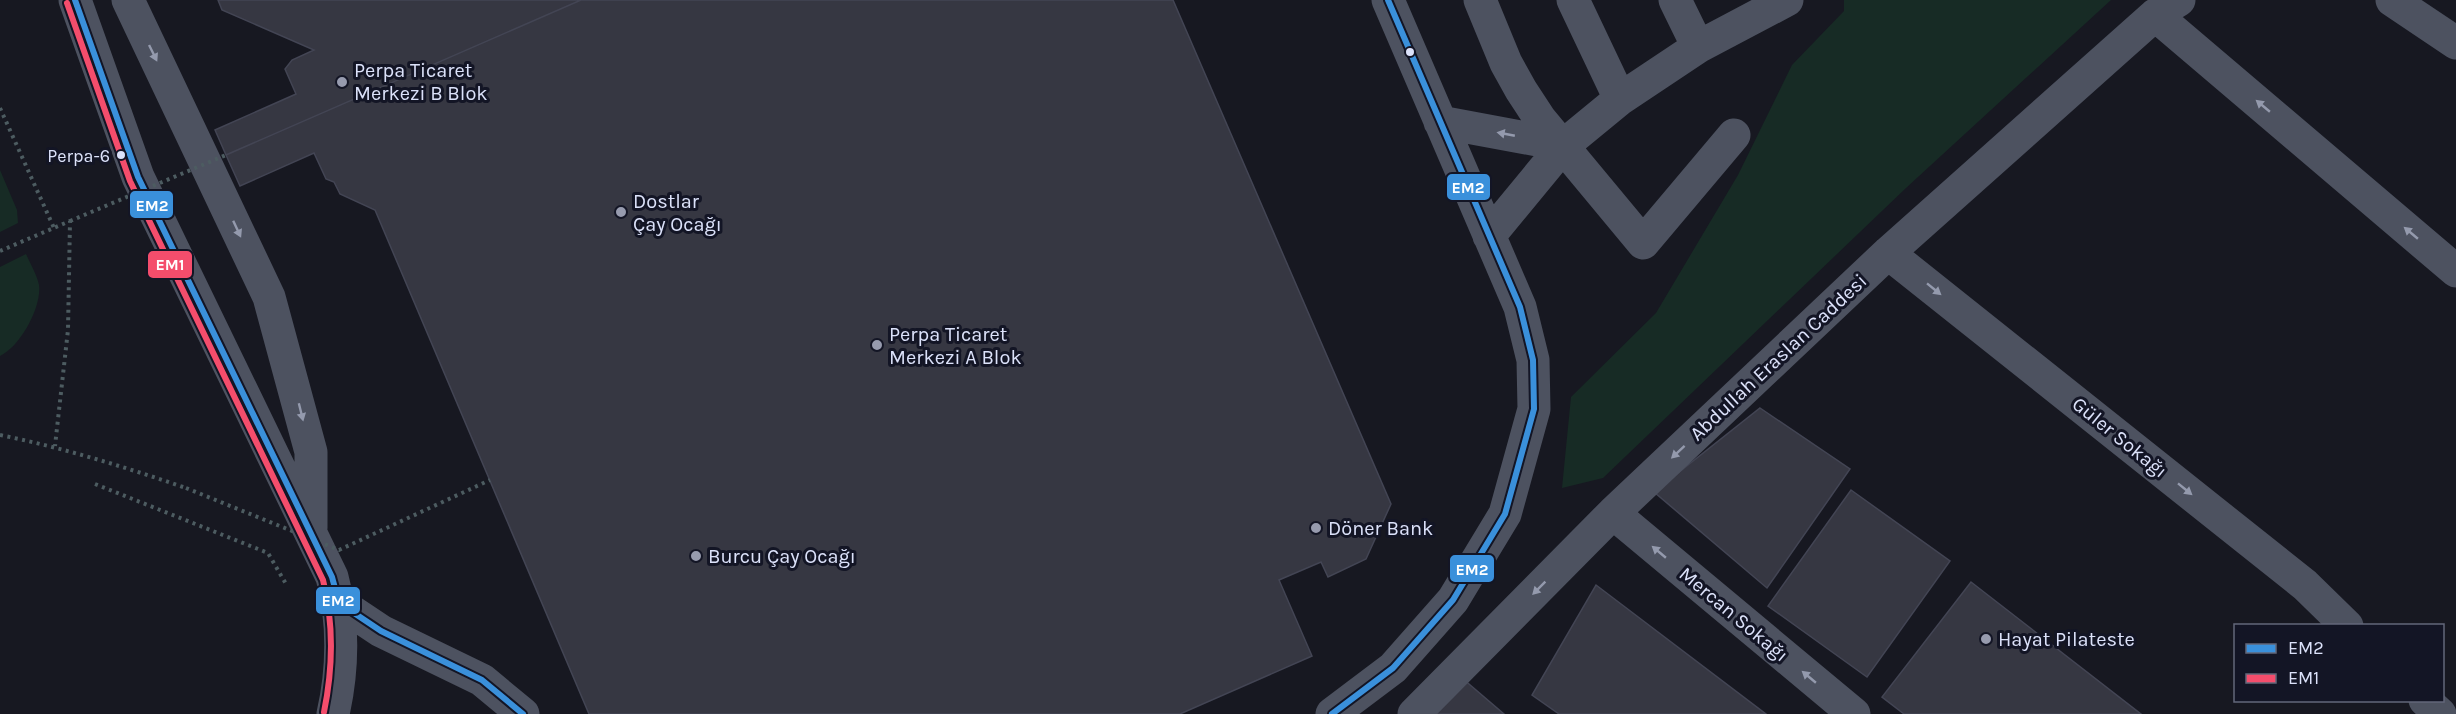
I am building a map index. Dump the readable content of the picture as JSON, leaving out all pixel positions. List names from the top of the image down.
{
  "streets": {
    "street": ["Abdullah Eraslan Caddesi", "Güler Sokağı", "Mercan Sokağı"]
  },
  "crossings": [
    ["Abdullah Eraslan Caddesi", "Güler Sokağı"],
    ["Abdullah Eraslan Caddesi", "Mercan Sokağı"]
  ],
  "one_way": ["Abdullah Eraslan Caddesi", "Güler Sokağı", "Mercan Sokağı"],
  "places": [
    "Perpa Ticaret Merkezi B Blok",
    "Perpa-6",
    "Dostlar Çay Ocağı",
    "Perpa Ticaret Merkezi A Blok",
    "Döner Bank",
    "Burcu Çay Ocağı",
    "Hayat Pilateste"
  ],
  "lines": ["transit line EM2", "transit line EM1"],
  "legend": ["EM2", "EM1"]
}
